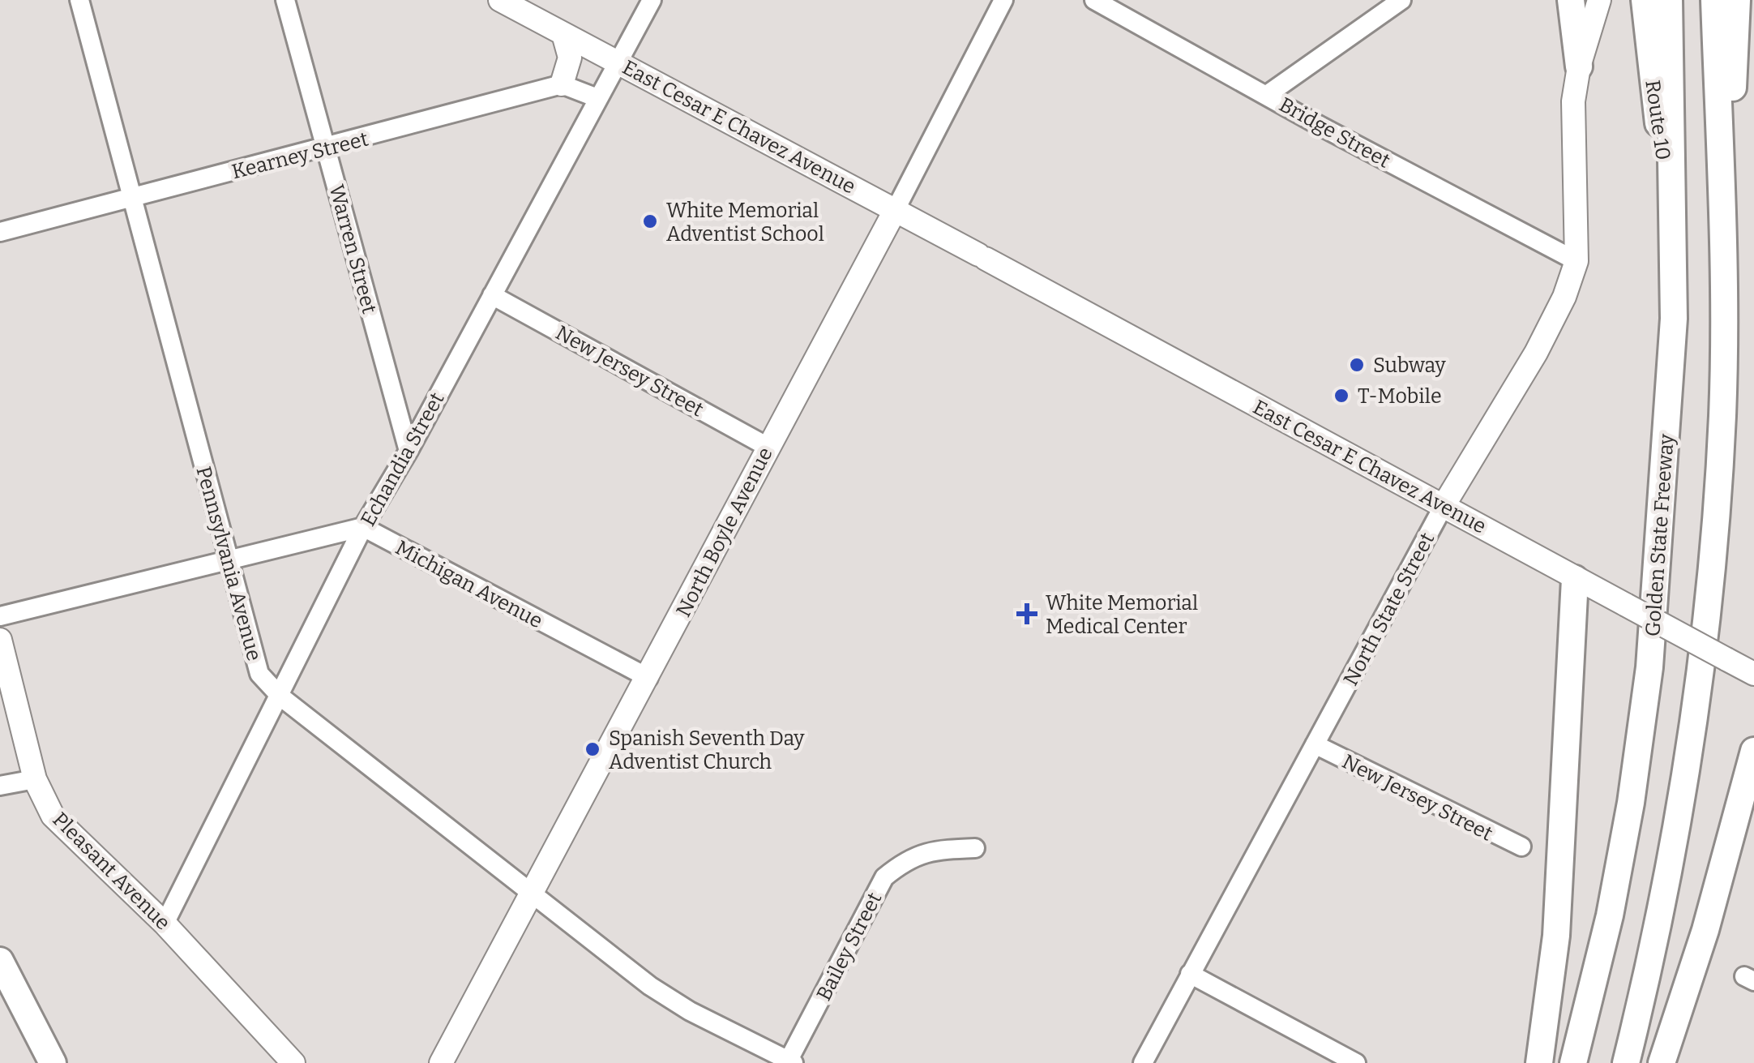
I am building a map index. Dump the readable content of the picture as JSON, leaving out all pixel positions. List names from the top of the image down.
{
  "streets": {
    "highway": ["Route 10", "Golden State Freeway"],
    "main road": [
      "East Cesar E Chavez Avenue",
      "North Boyle Avenue",
      "North State Street",
      "Pleasant Avenue"
    ],
    "street": [
      "Bridge Street",
      "Kearney Street",
      "Warren Street",
      "New Jersey Street",
      "Echandia Street",
      "Pennsylvania Avenue",
      "Michigan Avenue",
      "Bailey Street"
    ]
  },
  "crossings": [
    ["Route 10", "Golden State Freeway"],
    ["East Cesar E Chavez Avenue", "Echandia Street"],
    ["East Cesar E Chavez Avenue", "North Boyle Avenue"],
    ["East Cesar E Chavez Avenue", "North State Street"],
    ["Bridge Street", "North State Street"],
    ["Kearney Street", "Warren Street"],
    ["Kearney Street", "Pennsylvania Avenue"],
    ["Warren Street", "Echandia Street"],
    ["New Jersey Street", "Echandia Street"],
    ["New Jersey Street", "North Boyle Avenue"],
    ["New Jersey Street", "North State Street"],
    ["Echandia Street", "Pennsylvania Avenue"],
    ["Echandia Street", "Michigan Avenue"],
    ["Echandia Street", "Pleasant Avenue"],
    ["North Boyle Avenue", "Pennsylvania Avenue"],
    ["North Boyle Avenue", "Michigan Avenue"],
    ["Pennsylvania Avenue", "Bailey Street"]
  ],
  "places": {
    "other": [
      "White Memorial Adventist School",
      "Subway",
      "T-Mobile",
      "Spanish Seventh Day Adventist Church"
    ],
    "health": ["White Memorial Medical Center"]
  }
}
